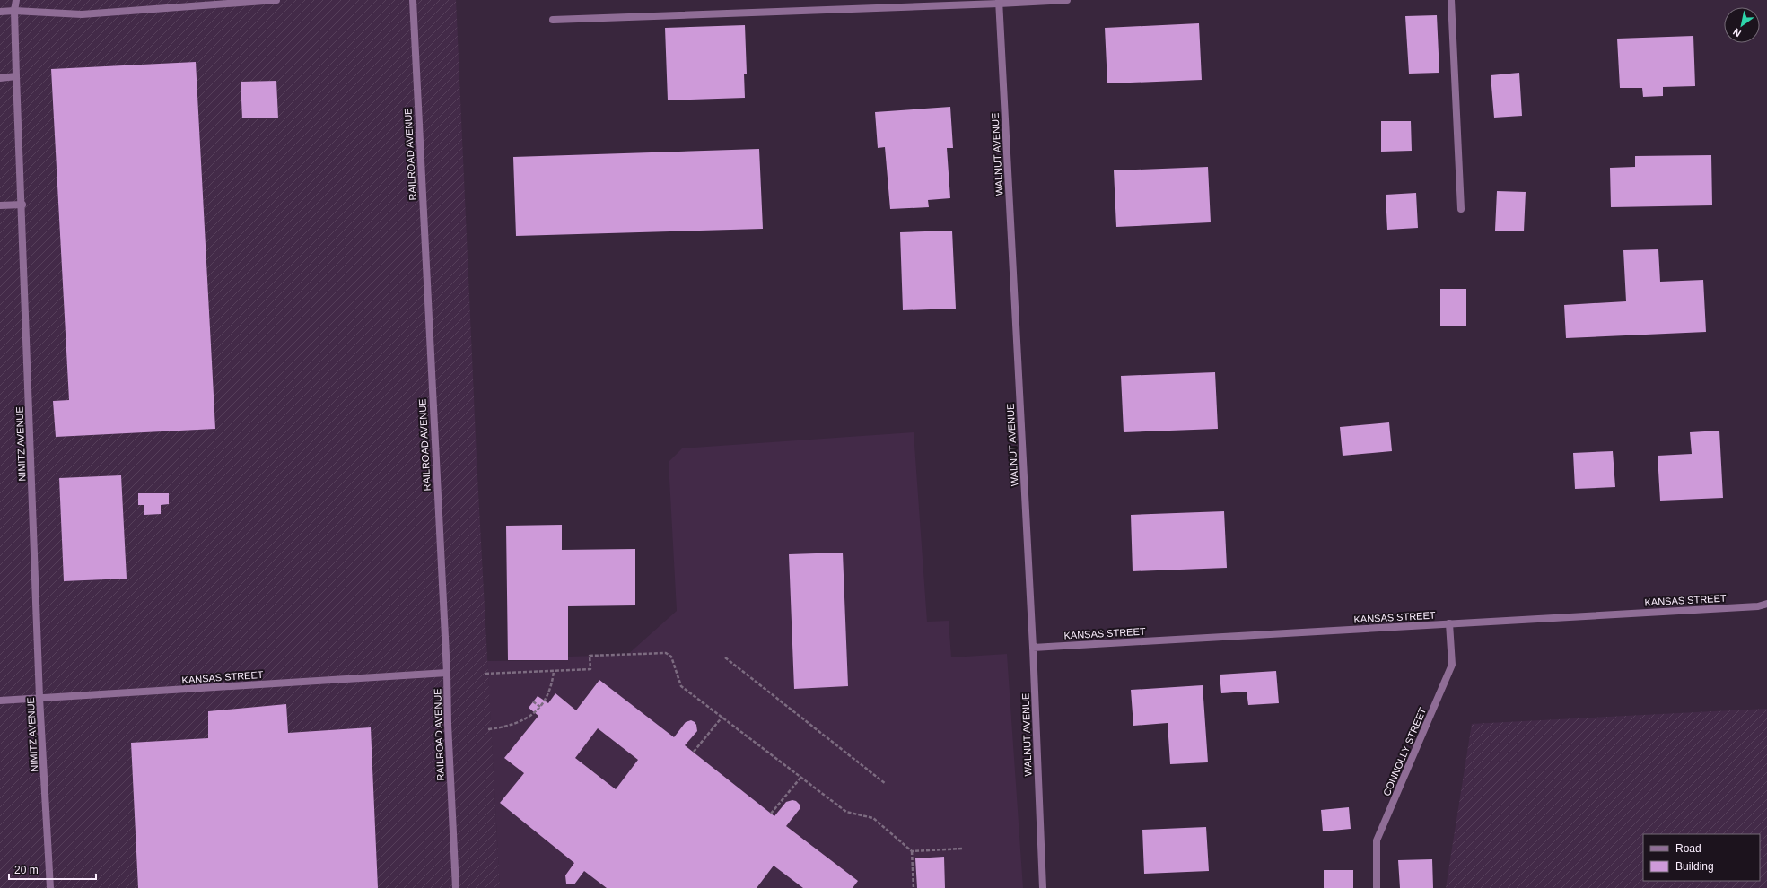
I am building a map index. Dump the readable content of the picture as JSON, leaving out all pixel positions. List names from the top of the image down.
{
  "streets": {
    "street": [
      "RAILROAD AVENUE",
      "WALNUT AVENUE",
      "NIMITZ AVENUE",
      "KANSAS STREET",
      "CONNOLLY STREET"
    ]
  },
  "crossings": [
    ["RAILROAD AVENUE", "KANSAS STREET"],
    ["WALNUT AVENUE", "KANSAS STREET"],
    ["NIMITZ AVENUE", "KANSAS STREET"],
    ["KANSAS STREET", "CONNOLLY STREET"]
  ],
  "legend": ["Road", "Building"],
  "scale_bar": "20 m",
  "north": "bottom left"
}
